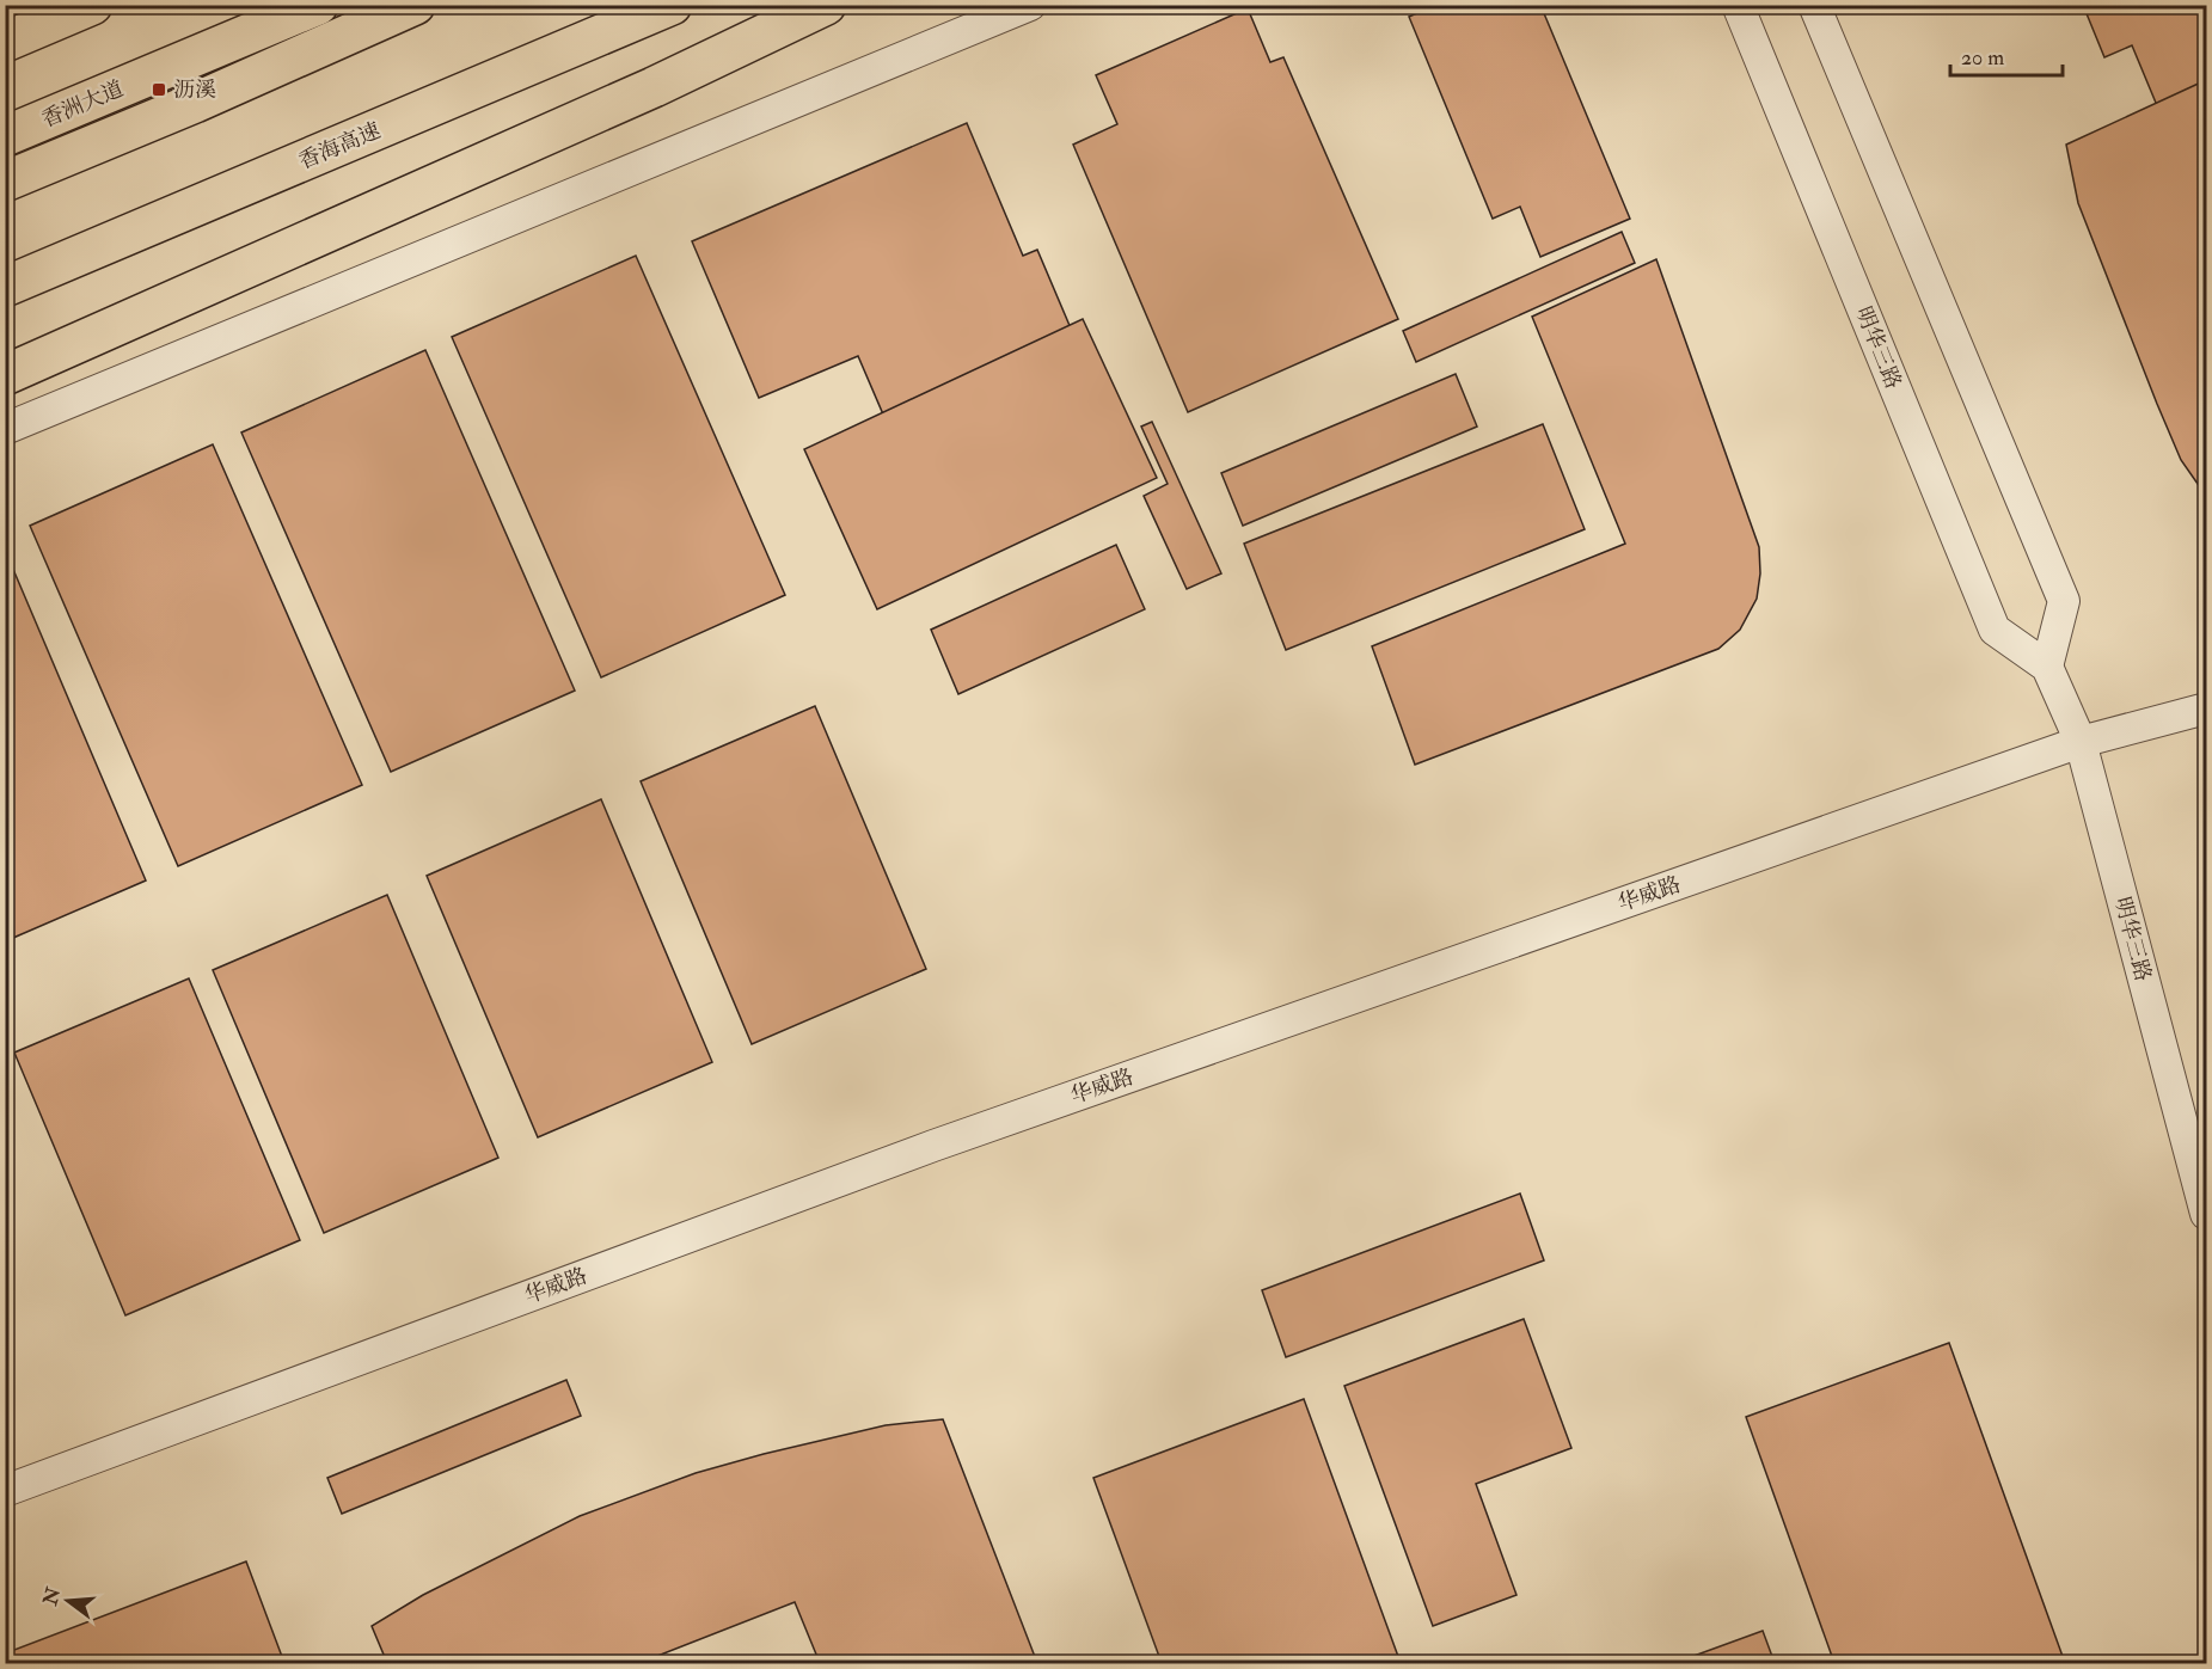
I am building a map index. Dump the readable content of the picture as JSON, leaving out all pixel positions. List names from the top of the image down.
{
  "streets": {
    "highway": ["香洲大道", "香海高速"],
    "street": ["明华三路", "华威路"]
  },
  "crossings": [
    ["明华三路", "华威路"]
  ],
  "places": {
    "transit": ["沥溪"]
  },
  "scale_bar": "20 m",
  "north": "left"
}
